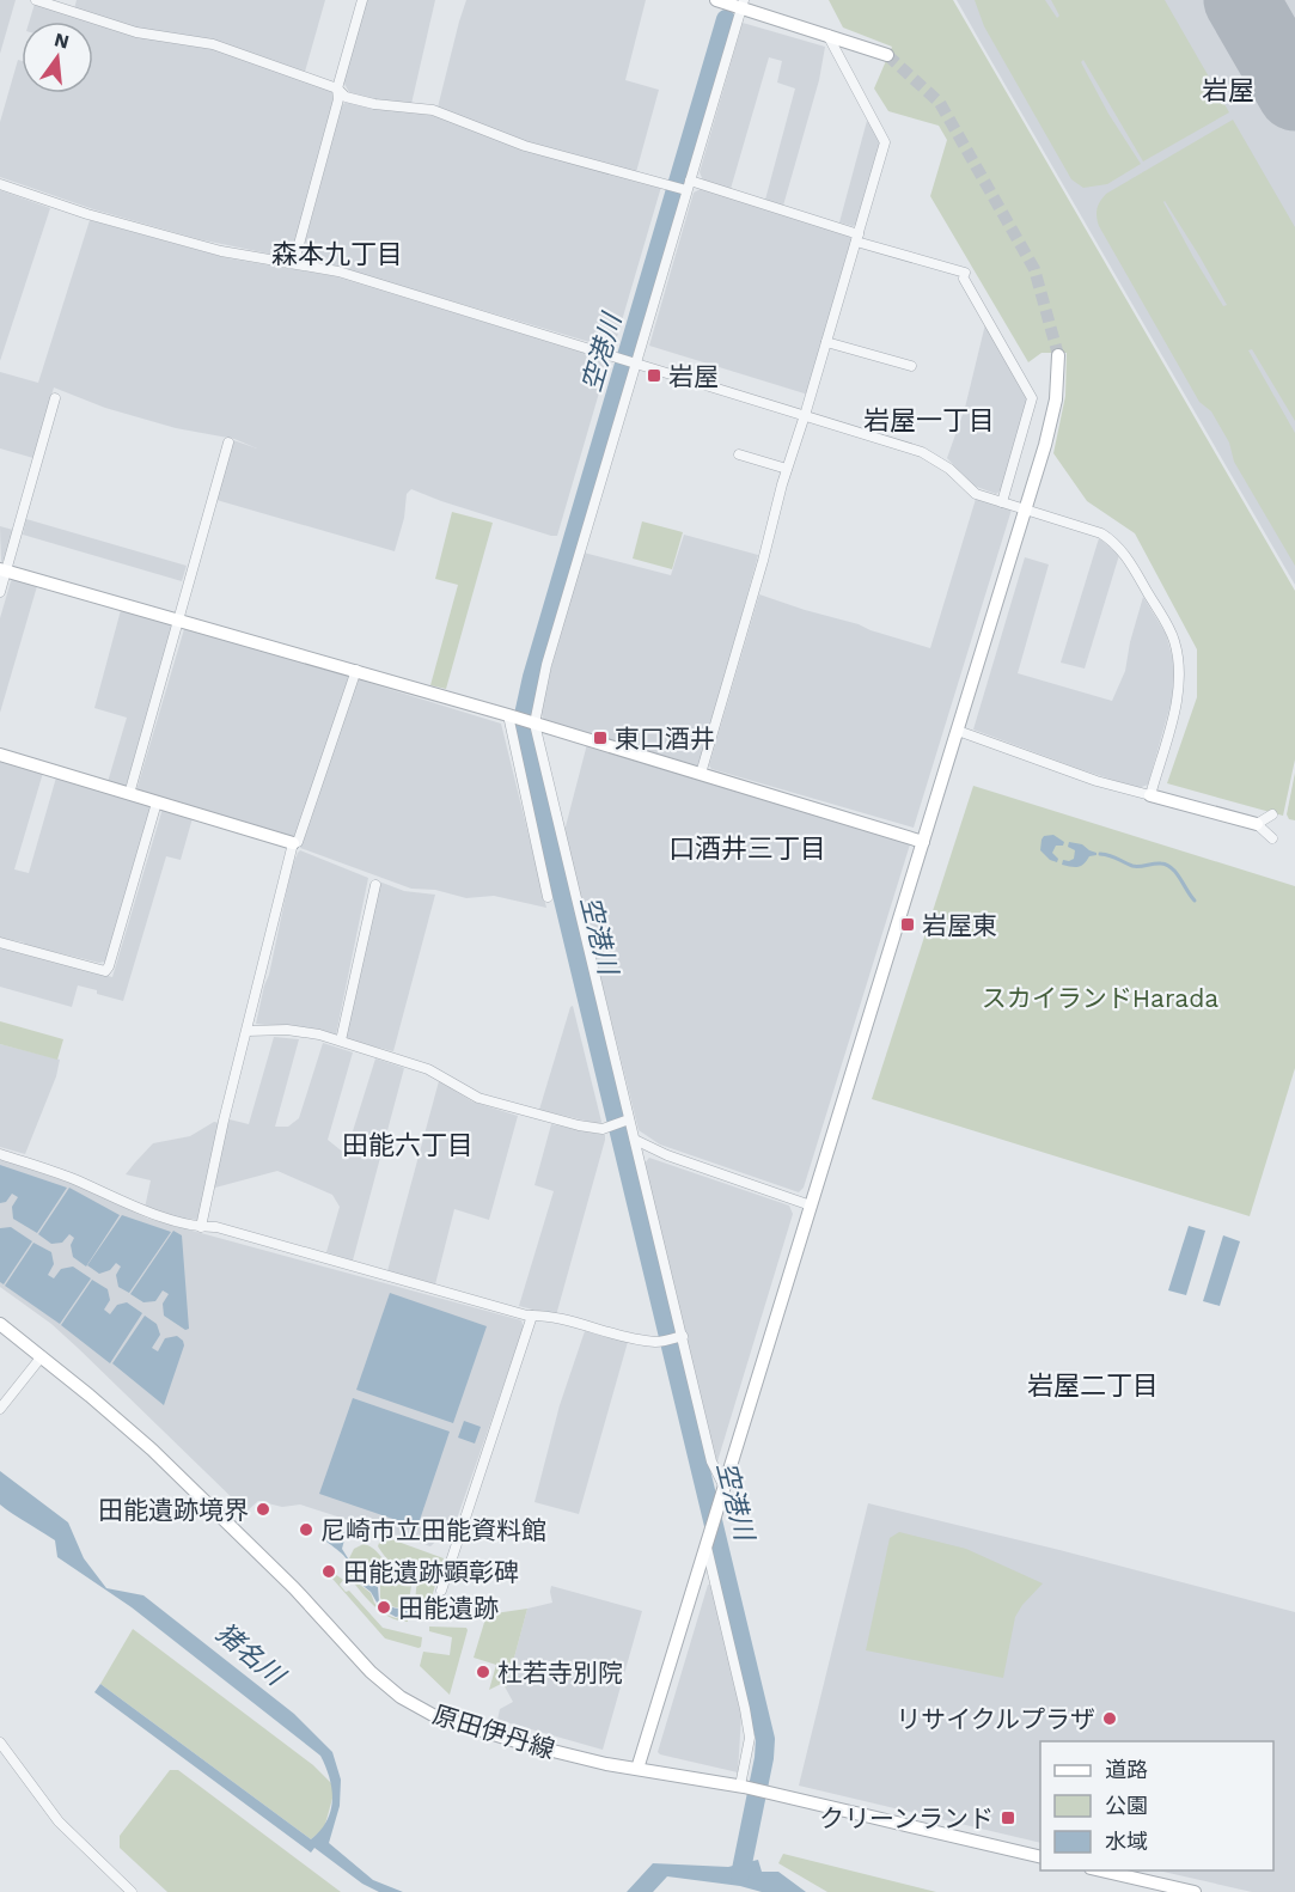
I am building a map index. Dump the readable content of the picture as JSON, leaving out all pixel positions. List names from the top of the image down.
{
  "streets": {
    "street": ["原田伊丹線"]
  },
  "districts": [
    "岩屋",
    "森本九丁目",
    "岩屋一丁目",
    "口酒井三丁目",
    "田能六丁目",
    "岩屋二丁目"
  ],
  "water": ["空港川", "猪名川"],
  "parks": ["スカイランドHarada"],
  "places": {
    "transit": [
      "岩屋",
      "東口酒井",
      "岩屋東",
      "クリーンランド"
    ],
    "other": [
      "田能遺跡境界",
      "尼崎市立田能資料館",
      "田能遺跡顕彰碑",
      "田能遺跡",
      "杜若寺別院",
      "リサイクルプラザ"
    ]
  },
  "legend": ["道路", "公園", "水域"],
  "north": "top"
}
